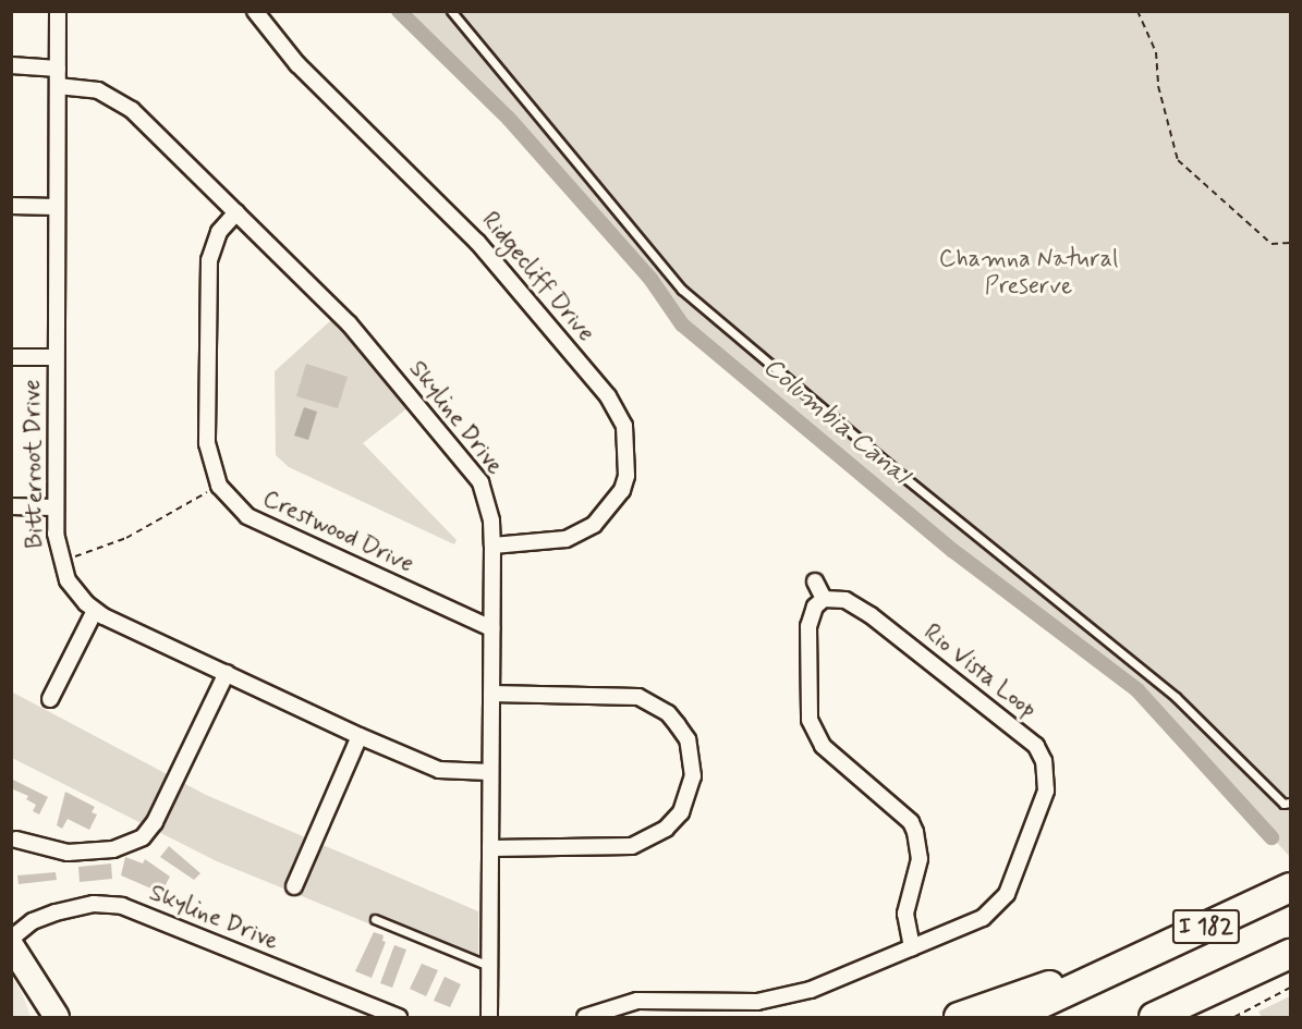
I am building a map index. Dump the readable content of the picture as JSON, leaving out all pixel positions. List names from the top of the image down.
{
  "streets": {
    "highway": ["I 182"],
    "street": [
      "Ridgecliff Drive",
      "Skyline Drive",
      "Bitterroot Drive",
      "Crestwood Drive",
      "Rio Vista Loop"
    ]
  },
  "crossings": [
    ["Ridgecliff Drive", "Skyline Drive"],
    ["Skyline Drive", "Bitterroot Drive"],
    ["Skyline Drive", "Crestwood Drive"]
  ],
  "water": ["Columbia Canal"],
  "parks": ["Chamna Natural Preserve"]
}
